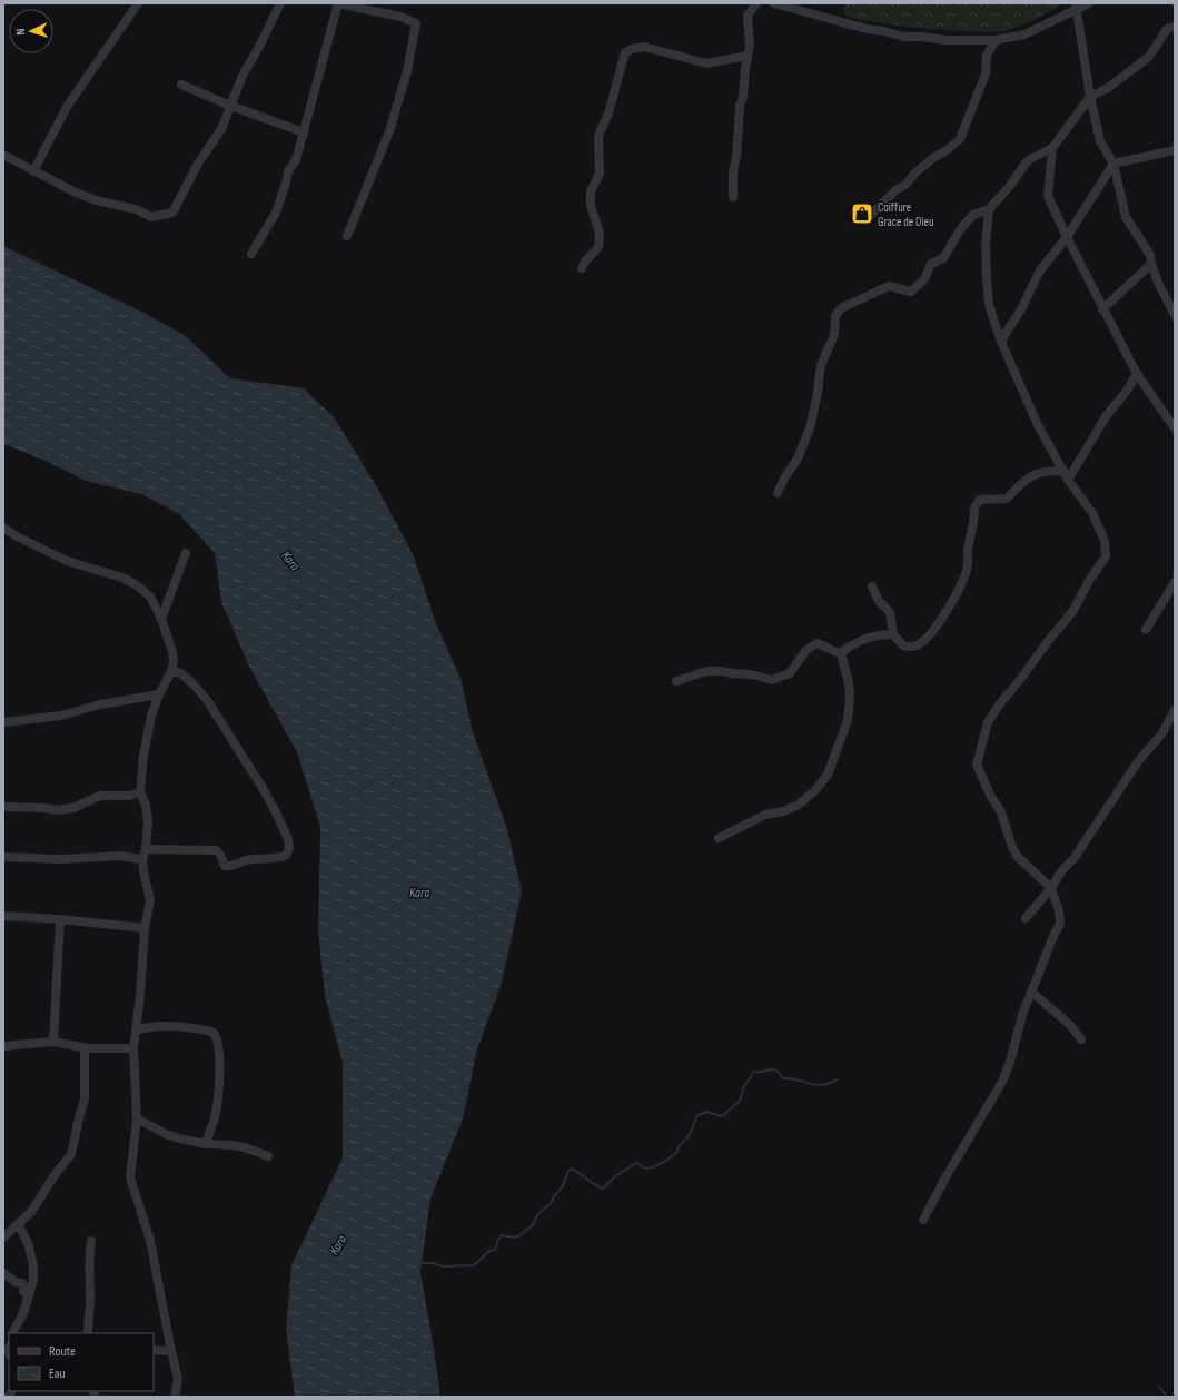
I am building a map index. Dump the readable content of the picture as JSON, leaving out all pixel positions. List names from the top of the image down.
{
  "water": ["Kara"],
  "places": {
    "shop": ["Coiffure Grace de Dieu"]
  },
  "legend": ["Route", "Eau"],
  "north": "left"
}
